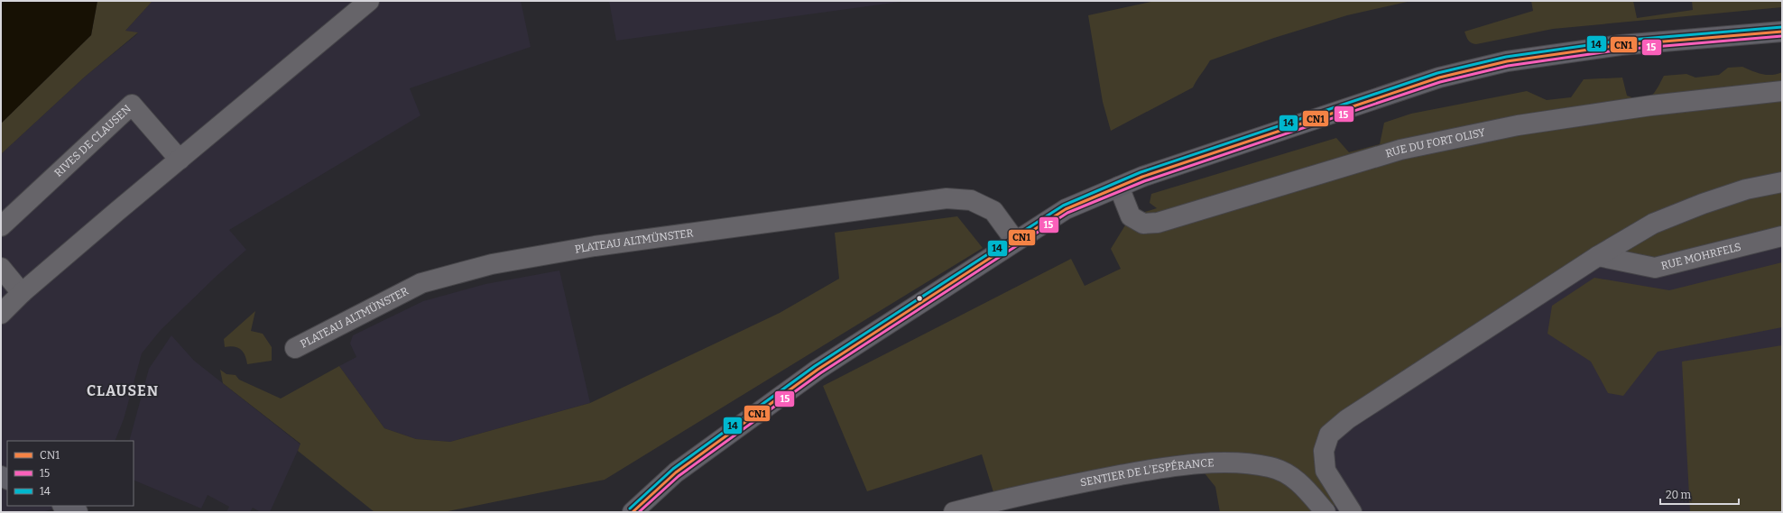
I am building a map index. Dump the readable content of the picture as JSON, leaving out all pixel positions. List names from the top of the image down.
{
  "streets": {
    "street": [
      "RIVES DE CLAUSEN",
      "RUE DU FORT OLISY",
      "PLATEAU ALTMÜNSTER",
      "RUE MOHRFELS",
      "SENTIER DE L'ESPÉRANCE"
    ]
  },
  "districts": ["CLAUSEN"],
  "lines": ["transit line 14", "transit line CN1", "transit line 15"],
  "legend": ["CN1", "15", "14"],
  "scale_bar": "20 m"
}
